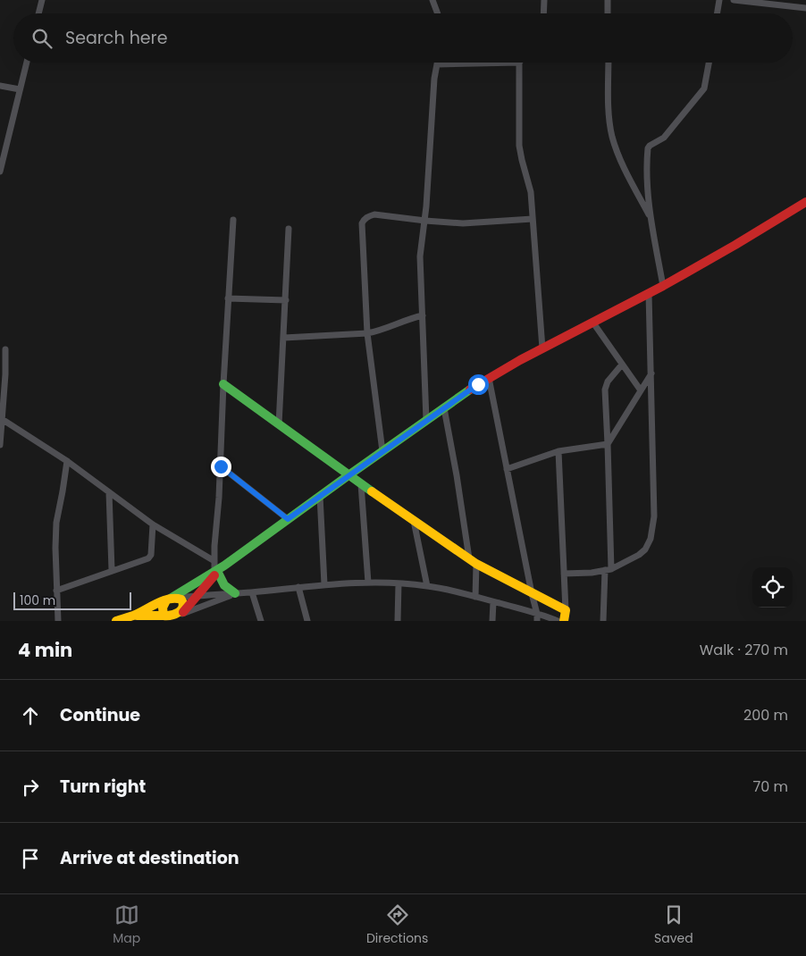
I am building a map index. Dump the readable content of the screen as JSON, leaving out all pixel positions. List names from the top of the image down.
{
  "scale_bar": "100 m",
  "page": {
    "search": "Search here",
    "scale": "100 m",
    "heading": ["4 min", "Walk · 270 m"],
    "list": [
      ["Continue", "200 m"],
      ["Turn right", "70 m"],
      "Arrive at destination"
    ],
    "nav": ["Map", "Directions", "Saved"]
  }
}
